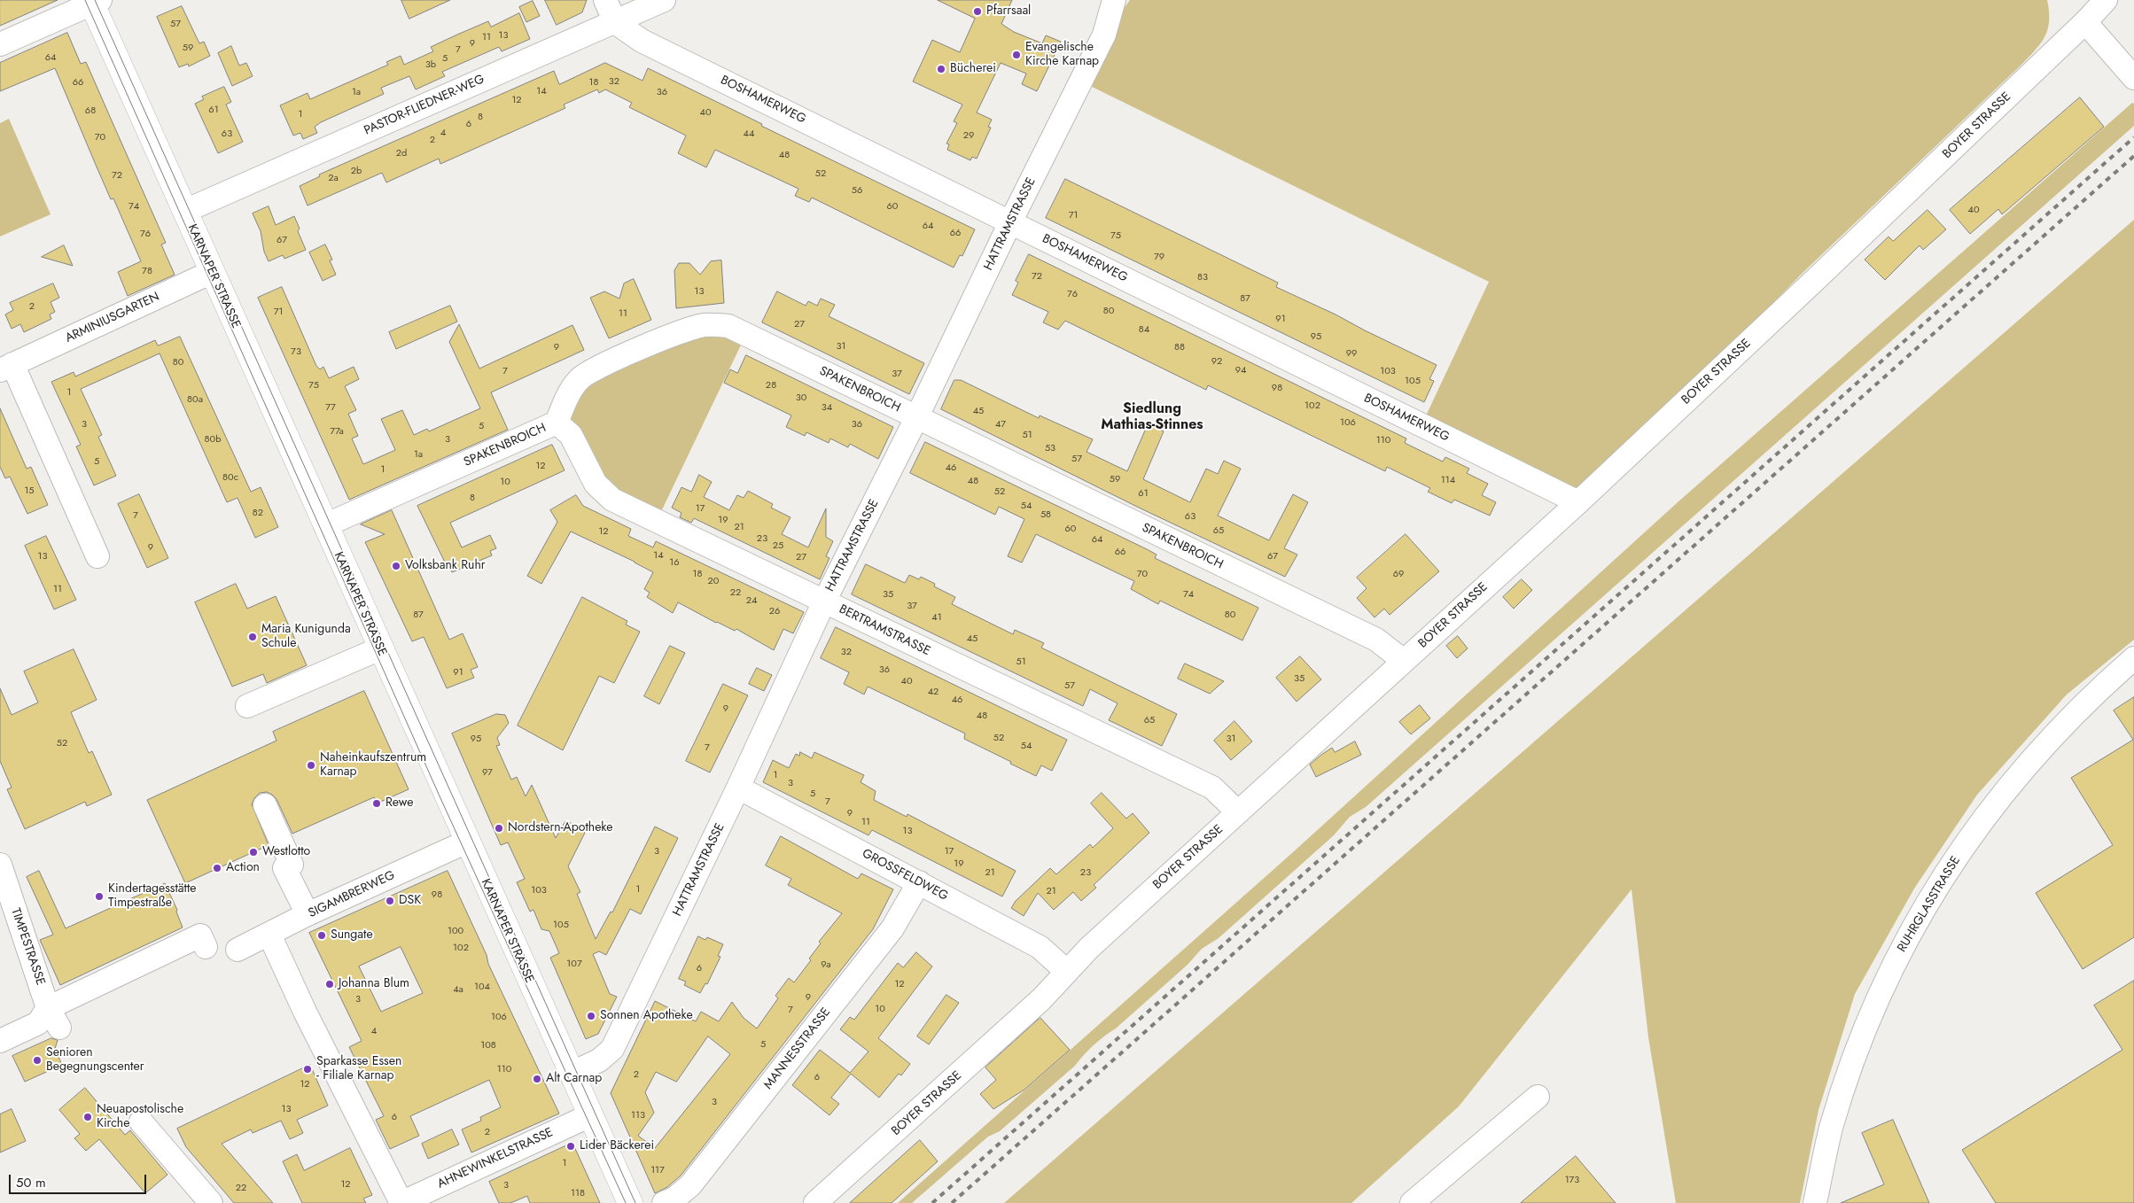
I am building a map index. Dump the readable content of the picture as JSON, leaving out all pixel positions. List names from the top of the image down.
{
  "streets": {
    "main road": ["KARNAPER STRASSE"],
    "street": [
      "BOSHAMERWEG",
      "PASTOR-FLIEDNER-WEG",
      "BOYER STRASSE",
      "HATTRAMSTRASSE",
      "ARMINIUSGARTEN",
      "SPAKENBROICH",
      "BERTRAMSTRASSE",
      "GROSSFELDWEG",
      "SIGAMBRERWEG",
      "RUHRGLASSTRASSE",
      "TIMPESTRASSE",
      "MANNESSTRASSE",
      "AHNEWINKELSTRASSE"
    ]
  },
  "crossings": [
    ["BOSHAMERWEG", "PASTOR-FLIEDNER-WEG"],
    ["BOSHAMERWEG", "BOYER STRASSE"],
    ["BOSHAMERWEG", "HATTRAMSTRASSE"],
    ["PASTOR-FLIEDNER-WEG", "KARNAPER STRASSE"],
    ["BOYER STRASSE", "SPAKENBROICH"],
    ["BOYER STRASSE", "BERTRAMSTRASSE"],
    ["BOYER STRASSE", "GROSSFELDWEG"],
    ["HATTRAMSTRASSE", "KARNAPER STRASSE"],
    ["HATTRAMSTRASSE", "SPAKENBROICH"],
    ["HATTRAMSTRASSE", "BERTRAMSTRASSE"],
    ["HATTRAMSTRASSE", "GROSSFELDWEG"],
    ["KARNAPER STRASSE", "ARMINIUSGARTEN"],
    ["KARNAPER STRASSE", "SPAKENBROICH"],
    ["KARNAPER STRASSE", "SIGAMBRERWEG"],
    ["KARNAPER STRASSE", "AHNEWINKELSTRASSE"],
    ["SPAKENBROICH", "BERTRAMSTRASSE"],
    ["GROSSFELDWEG", "MANNESSTRASSE"]
  ],
  "districts": ["Siedlung Mathias-Stinnes"],
  "places": [
    "Pfarrsaal",
    "Evangelische Kirche Karnap",
    "Bücherei",
    "Volksbank Ruhr",
    "Maria Kunigunda Schule",
    "Naheinkaufszentrum Karnap",
    "Rewe",
    "Nordstern-Apotheke",
    "Westlotto",
    "Action",
    "Kindertagesstätte Timpestraße",
    "DSK",
    "Sungate",
    "Johanna Blum",
    "Sonnen Apotheke",
    "Senioren Begegnungscenter",
    "Sparkasse Essen - Filiale Karnap",
    "Alt Carnap",
    "Neuapostolische Kirche",
    "Lider Bäckerei"
  ],
  "house_numbers": [
    "57",
    "13",
    "11",
    "9",
    "59",
    "7",
    "64",
    "5",
    "3b",
    "32",
    "66",
    "18",
    "14",
    "1a",
    "36",
    "12",
    "61",
    "68",
    "40",
    "1",
    "8",
    "6",
    "4",
    "63",
    "44",
    "29",
    "70",
    "2",
    "2d",
    "48",
    "2b",
    "52",
    "72",
    "2a",
    "56",
    "74",
    "60",
    "40",
    "71",
    "64",
    "66",
    "76",
    "75",
    "67",
    "79",
    "78",
    "72",
    "83",
    "13",
    "76",
    "87",
    "2",
    "80",
    "71",
    "11",
    "91",
    "27",
    "84",
    "95",
    "31",
    "9",
    "88",
    "73",
    "99",
    "92",
    "80",
    "94",
    "7",
    "103",
    "37",
    "105",
    "75",
    "28",
    "98",
    "1",
    "30",
    "80a",
    "102",
    "77",
    "34",
    "45",
    "106",
    "3",
    "36",
    "47",
    "5",
    "77a",
    "51",
    "80b",
    "3",
    "110",
    "53",
    "1a",
    "57",
    "5",
    "12",
    "46",
    "1",
    "80c",
    "59",
    "114",
    "48",
    "10",
    "15",
    "52",
    "61",
    "8",
    "54",
    "17",
    "82",
    "58",
    "7",
    "63",
    "19",
    "21",
    "60",
    "65",
    "12",
    "23",
    "64",
    "25",
    "9",
    "66",
    "14",
    "13",
    "67",
    "27",
    "16",
    "18",
    "70",
    "69",
    "20",
    "11",
    "22",
    "35",
    "74",
    "24",
    "37",
    "26",
    "87",
    "80",
    "41",
    "45",
    "32",
    "51",
    "36",
    "91",
    "35",
    "40",
    "57",
    "42",
    "46",
    "9",
    "48",
    "65",
    "52",
    "95",
    "31",
    "52",
    "54",
    "7",
    "97",
    "1",
    "3",
    "5",
    "7",
    "9",
    "11",
    "13",
    "3",
    "17",
    "19",
    "21",
    "23",
    "1",
    "103",
    "21",
    "98",
    "105",
    "100",
    "102",
    "107",
    "9a",
    "6",
    "12",
    "104",
    "4a",
    "9",
    "3",
    "10",
    "7",
    "106",
    "4",
    "5",
    "108",
    "110",
    "2",
    "6",
    "12",
    "3",
    "13",
    "113",
    "6",
    "2",
    "1",
    "117",
    "173",
    "12",
    "3",
    "22",
    "118"
  ],
  "scale_bar": "50 m"
}
